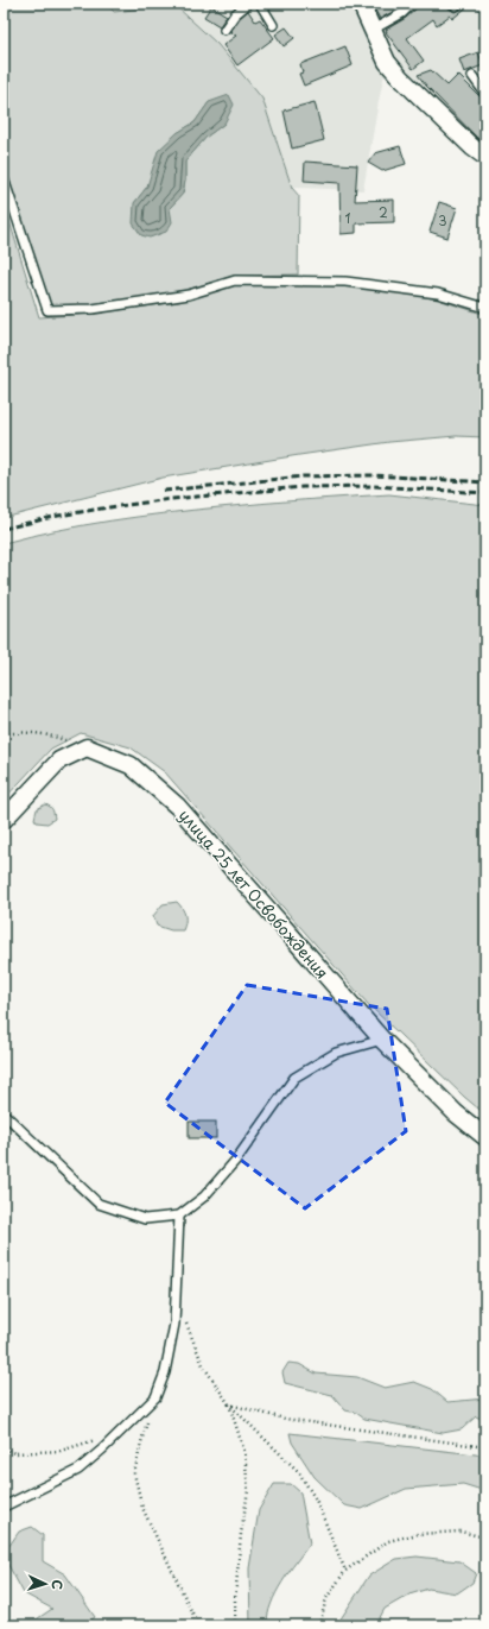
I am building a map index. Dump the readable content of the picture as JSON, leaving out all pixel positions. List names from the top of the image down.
{
  "streets": {
    "street": ["улица 25 лет Освобождения"]
  },
  "house_numbers": ["2", "1", "3"],
  "north": "right"
}
